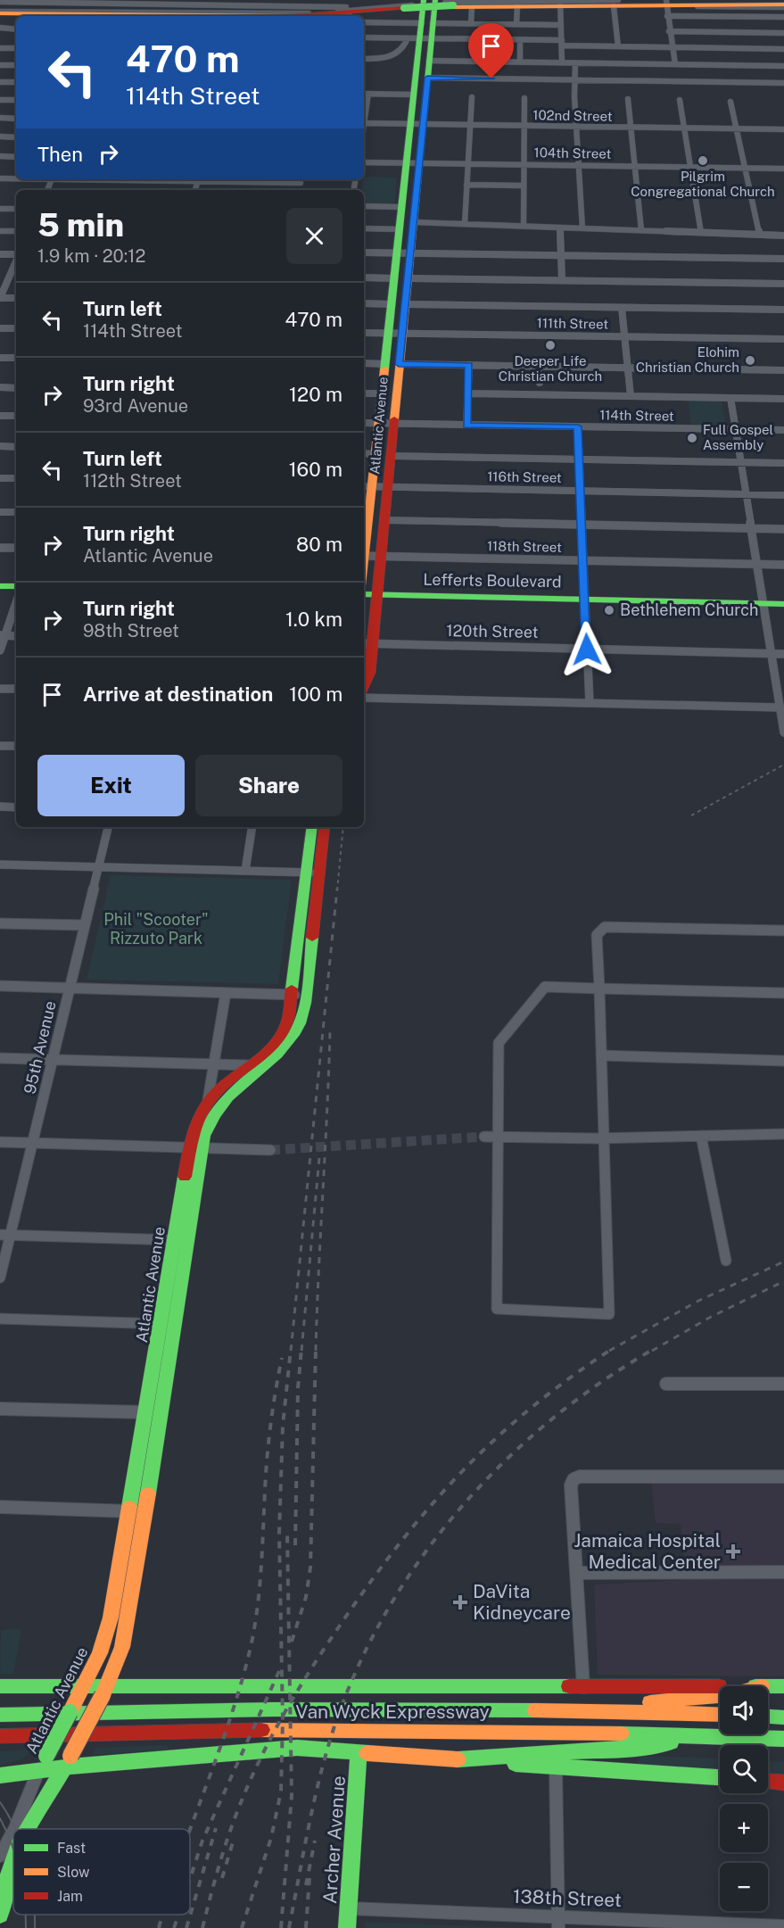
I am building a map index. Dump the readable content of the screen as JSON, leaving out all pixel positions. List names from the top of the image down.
{
  "streets": {
    "main road": [
      "Atlantic Avenue",
      "Lefferts Boulevard",
      "Van Wyck Expressway",
      "Archer Avenue"
    ],
    "street": [
      "102nd Street",
      "104th Street",
      "111th Street",
      "114th Street",
      "116th Street",
      "118th Street",
      "120th Street",
      "95th Avenue",
      "138th Street"
    ]
  },
  "crossings": [
    ["102nd Street", "Atlantic Avenue"],
    ["104th Street", "Atlantic Avenue"],
    ["111th Street", "Atlantic Avenue"],
    ["114th Street", "Atlantic Avenue"],
    ["Atlantic Avenue", "116th Street"],
    ["Atlantic Avenue", "118th Street"],
    ["Atlantic Avenue", "Lefferts Boulevard"],
    ["Atlantic Avenue", "120th Street"],
    ["Atlantic Avenue", "Van Wyck Expressway"],
    ["Archer Avenue", "138th Street"]
  ],
  "parks": ["Phil \"Scooter\" Rizzuto Park"],
  "places": {
    "other": [
      "Pilgrim Congregational Church",
      "Deeper Life Christian Church",
      "Elohim Christian Church",
      "Full Gospel Assembly",
      "Bethlehem Church"
    ],
    "health": ["Jamaica Hospital Medical Center", "DaVita Kidneycare"]
  },
  "legend": ["Fast", "Slow", "Jam"],
  "page": {
    "turn": ["470 m", "114th Street"],
    "then": "Then",
    "heading": ["5 min", "1.9 km · 20:12"],
    "list": [
      {
        "name": "Turn left",
        "note": "114th Street",
        "value": "470 m"
      },
      {
        "name": "Turn right",
        "note": "93rd Avenue",
        "value": "120 m"
      },
      {
        "name": "Turn left",
        "note": "112th Street",
        "value": "160 m"
      },
      {
        "name": "Turn right",
        "note": "Atlantic Avenue",
        "value": "80 m"
      },
      {
        "name": "Turn right",
        "note": "98th Street",
        "value": "1.0 km"
      },
      {
        "name": "Arrive at destination",
        "value": "100 m"
      }
    ],
    "buttons": ["Exit", "Share"],
    "map_buttons": ["+", "−"]
  }
}
